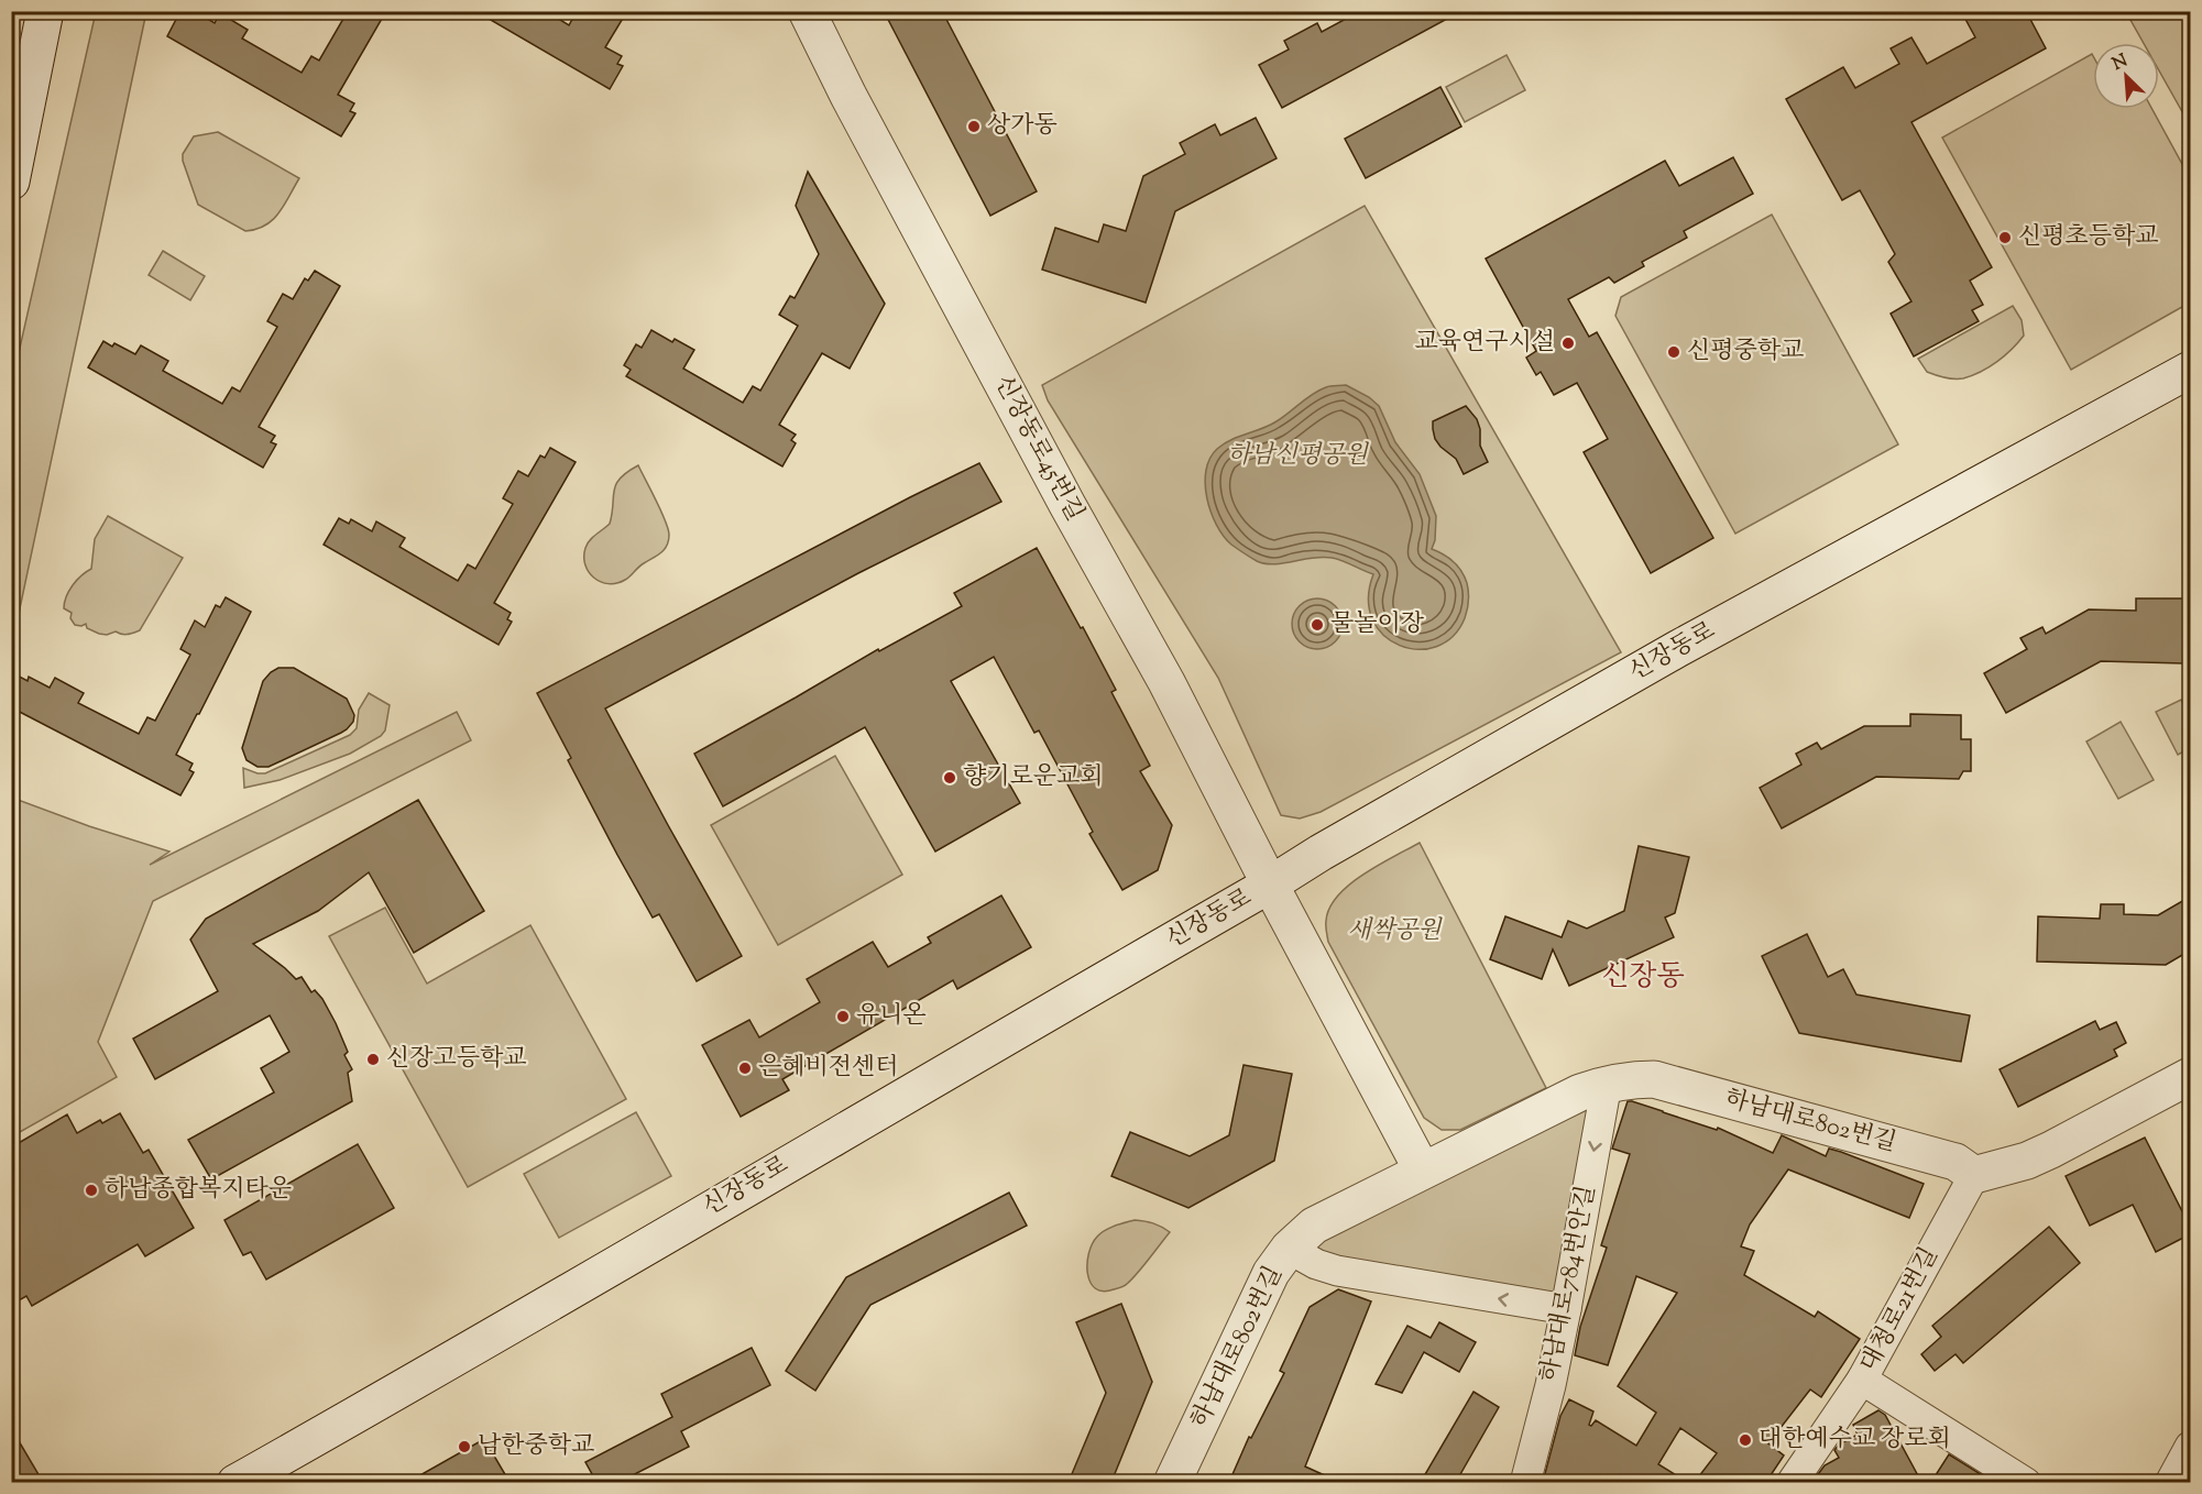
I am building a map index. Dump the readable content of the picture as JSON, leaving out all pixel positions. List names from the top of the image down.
{
  "streets": {
    "street": [
      "신장동로45번길",
      "신장동로",
      "하남대로802번길",
      "하남대로784번안길",
      "대청로21번길"
    ]
  },
  "crossings": [
    ["신장동로45번길", "신장동로"],
    ["하남대로802번길", "하남대로784번안길"],
    ["하남대로802번길", "대청로21번길"]
  ],
  "one_way": ["하남대로784번안길"],
  "districts": ["신장동"],
  "parks": ["하남신평공원", "새싹공원"],
  "places": [
    "상가동",
    "신평초등학교",
    "교육연구시설",
    "신평중학교",
    "물놀이장",
    "향기로운교회",
    "유니온",
    "신장고등학교",
    "은혜비전센터",
    "하남종합복지타운",
    "대한예수교 장로회",
    "남한중학교"
  ],
  "north": "top left"
}
